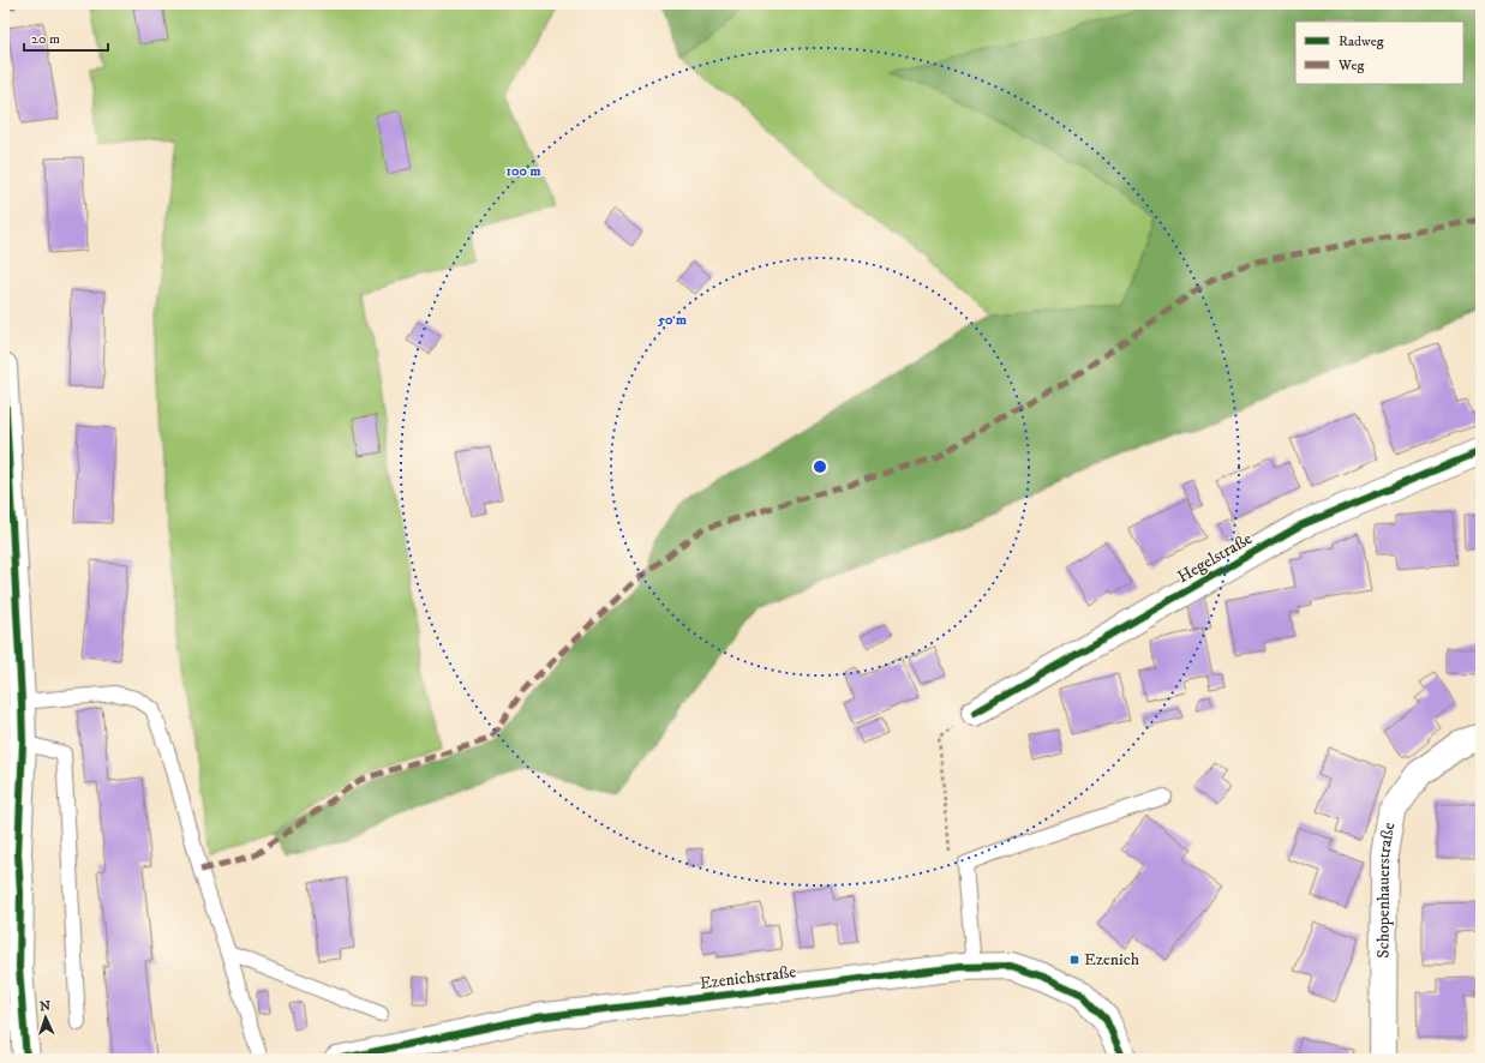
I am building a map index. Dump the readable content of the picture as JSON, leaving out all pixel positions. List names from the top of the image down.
{
  "streets": {
    "street": ["Hegelstraße", "Schopenhauerstraße", "Ezenichstraße"]
  },
  "places": {
    "transit": ["Ezenich"]
  },
  "legend": ["Radweg", "Weg"],
  "scale_bar": "20 m",
  "north": "top",
  "rings": ["100 m", "50 m"]
}
